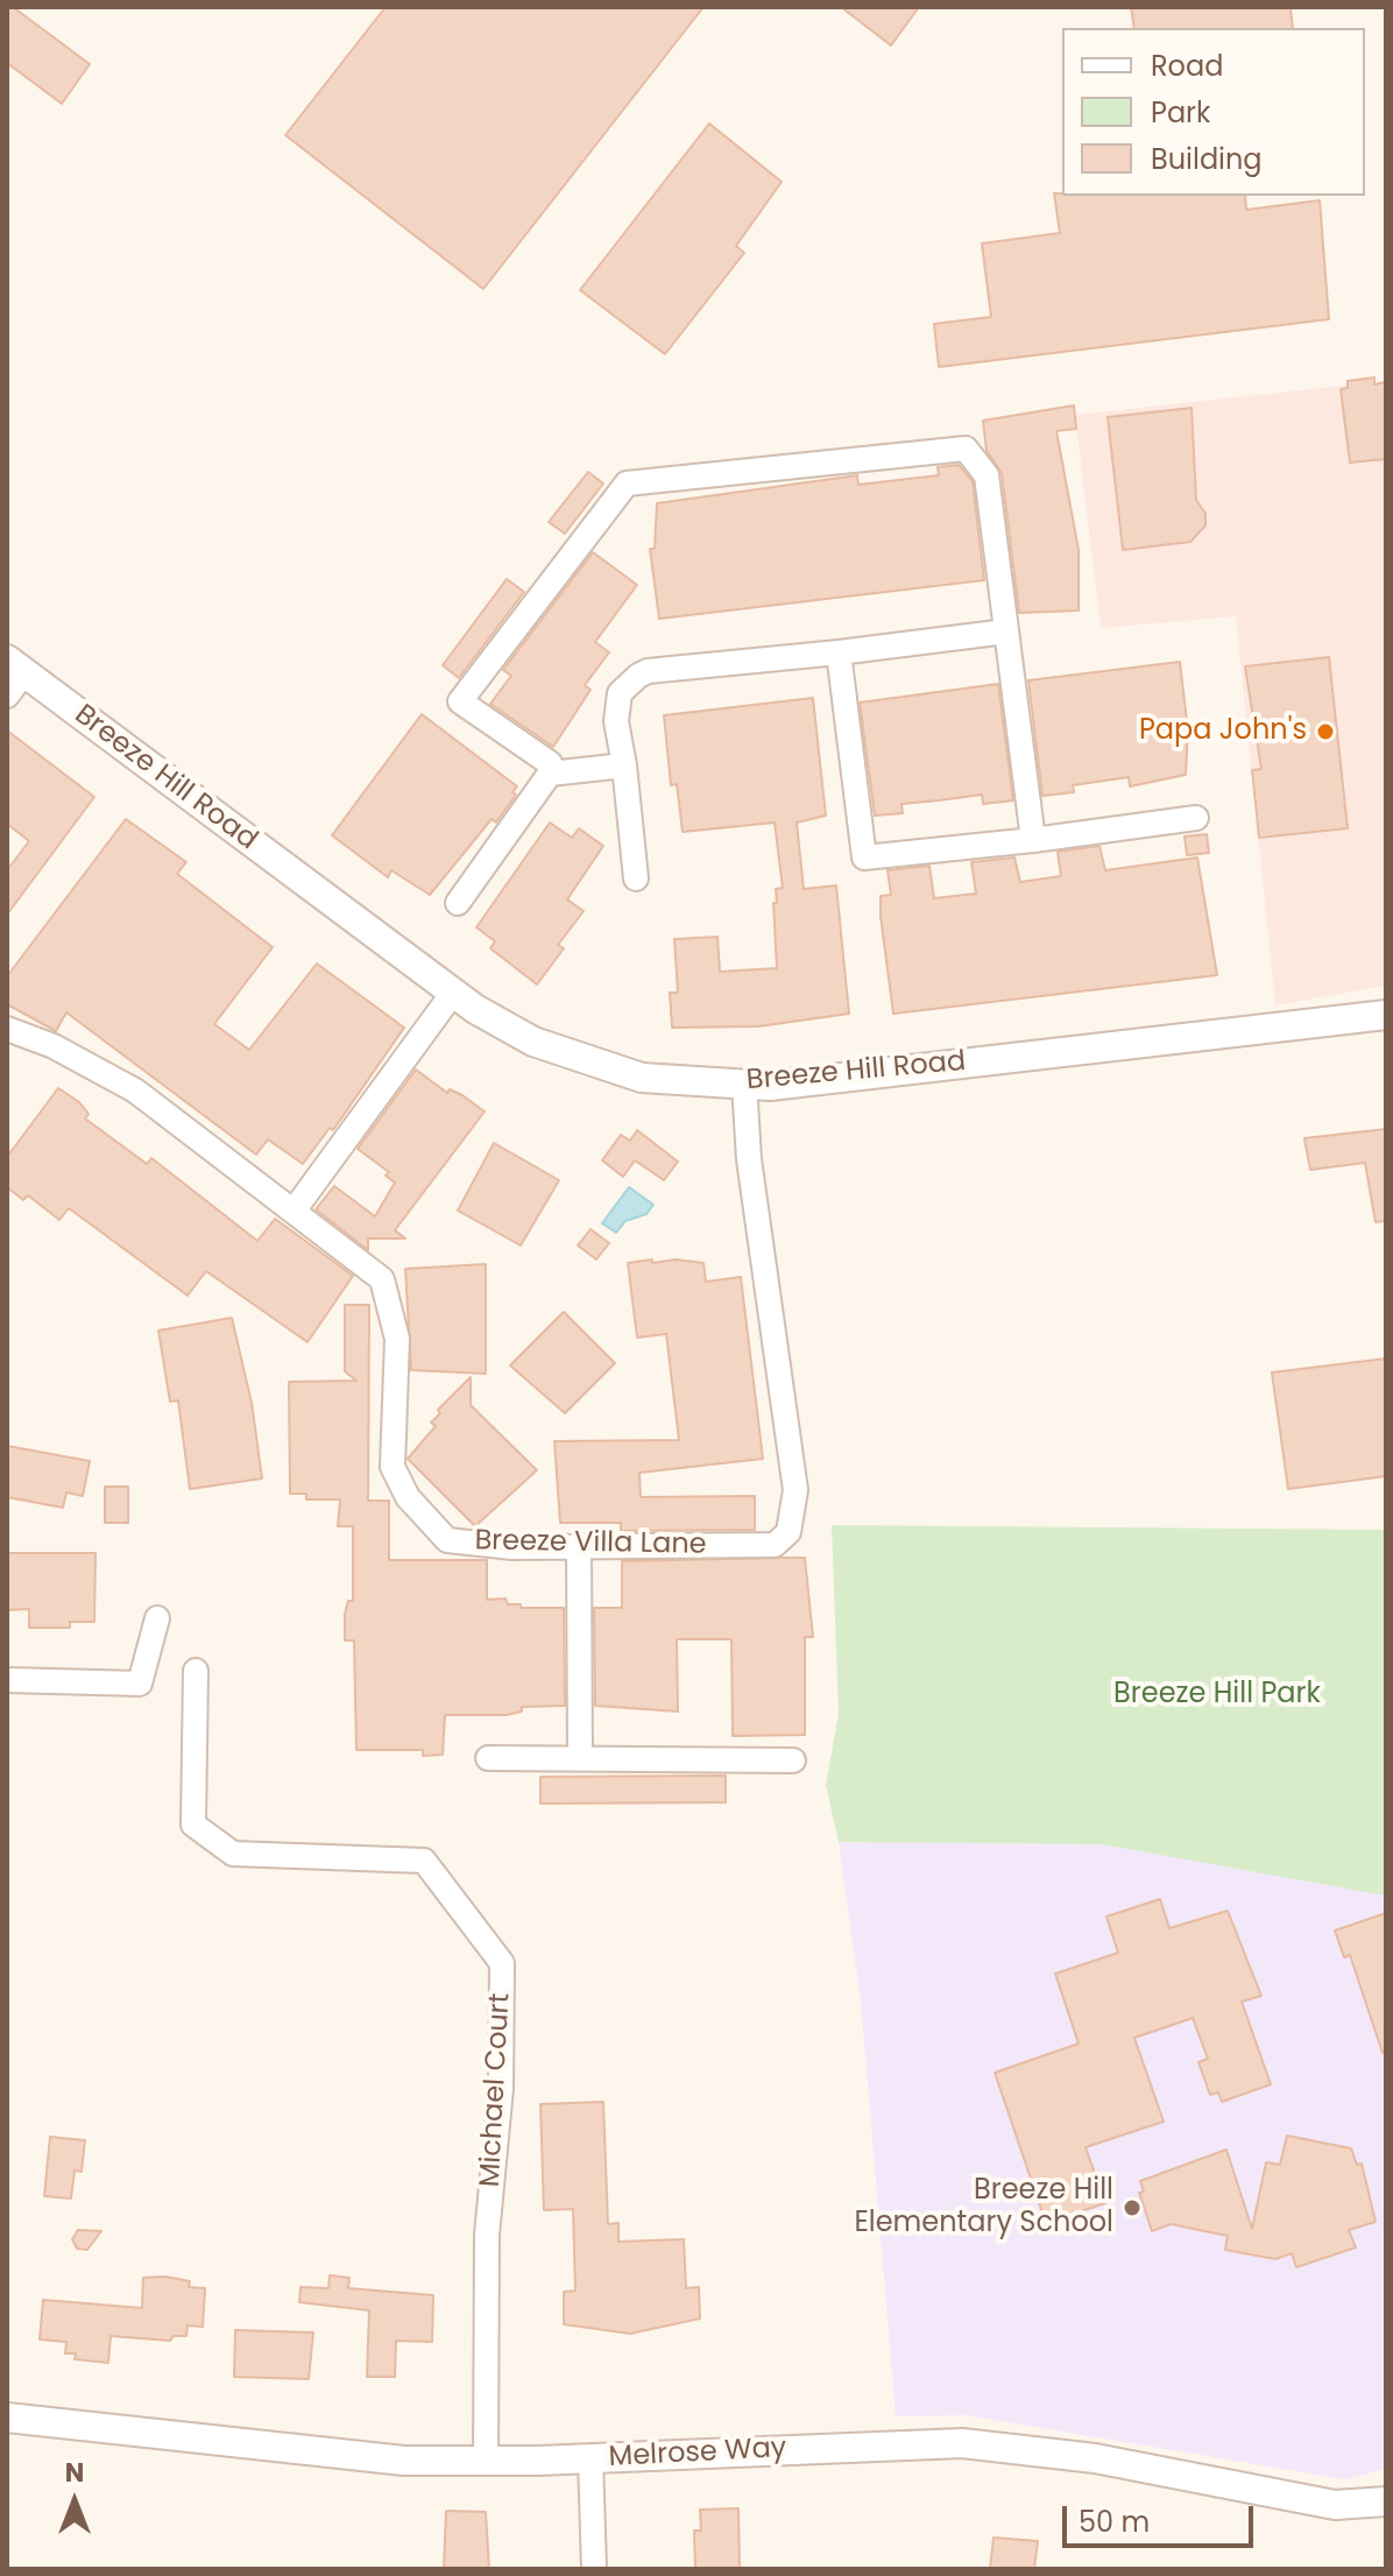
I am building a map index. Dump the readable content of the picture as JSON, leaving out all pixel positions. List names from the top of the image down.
{
  "streets": {
    "street": [
      "Breeze Hill Road",
      "Breeze Villa Lane",
      "Michael Court",
      "Melrose Way"
    ]
  },
  "crossings": [
    ["Breeze Hill Road", "Breeze Villa Lane"],
    ["Michael Court", "Melrose Way"]
  ],
  "parks": ["Breeze Hill Park"],
  "places": ["Papa John's", "Breeze Hill Elementary School"],
  "legend": ["Road", "Park", "Building"],
  "scale_bar": "50 m",
  "north": "top"
}
